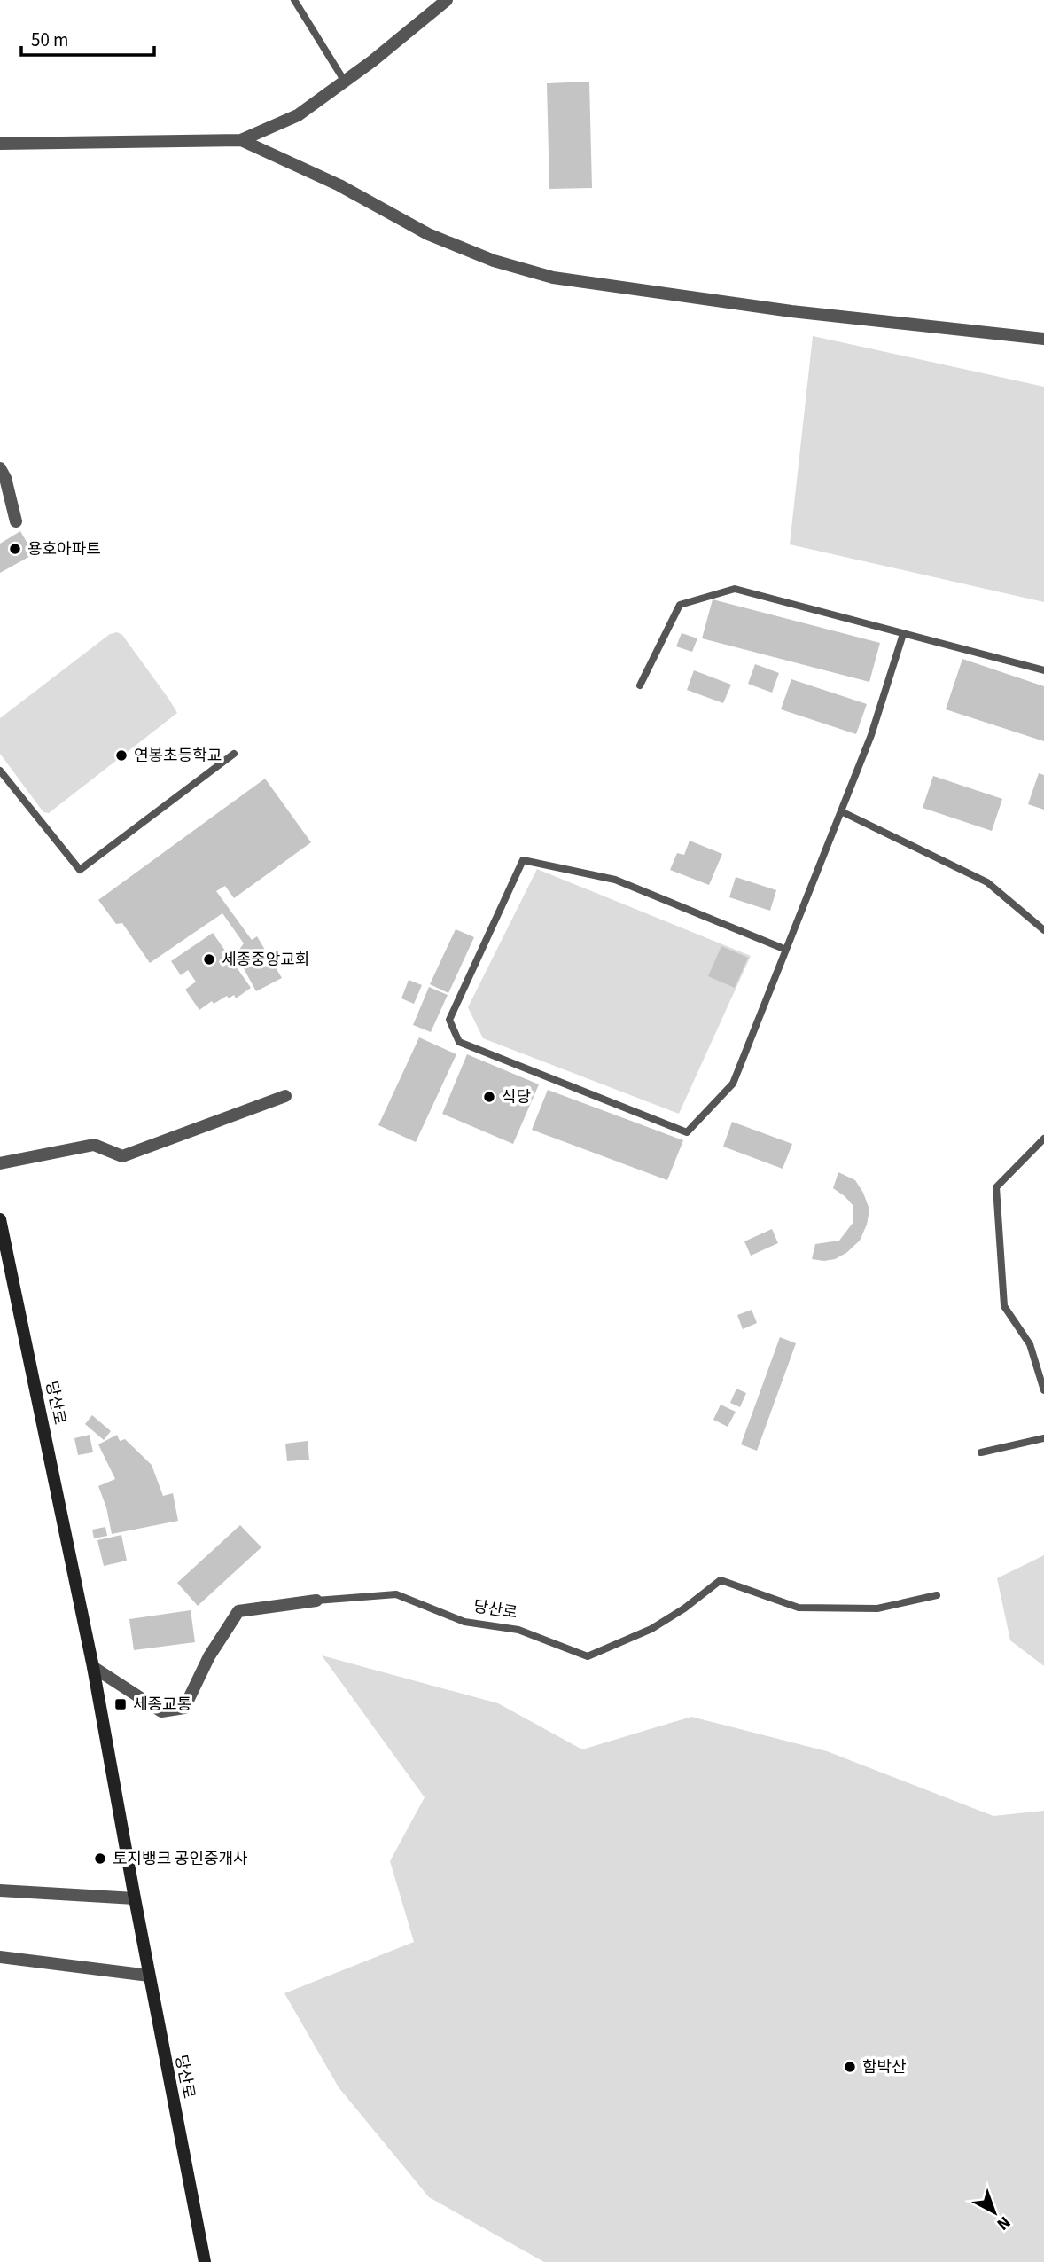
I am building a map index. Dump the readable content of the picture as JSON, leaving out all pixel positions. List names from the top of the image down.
{
  "streets": {
    "main road": ["당산로"]
  },
  "places": {
    "other": [
      "용호아파트",
      "연봉초등학교",
      "세종중앙교회",
      "식당",
      "토지뱅크 공인중개사",
      "함박산"
    ],
    "transit": ["세종교통"]
  },
  "scale_bar": "50 m",
  "north": "bottom right"
}
